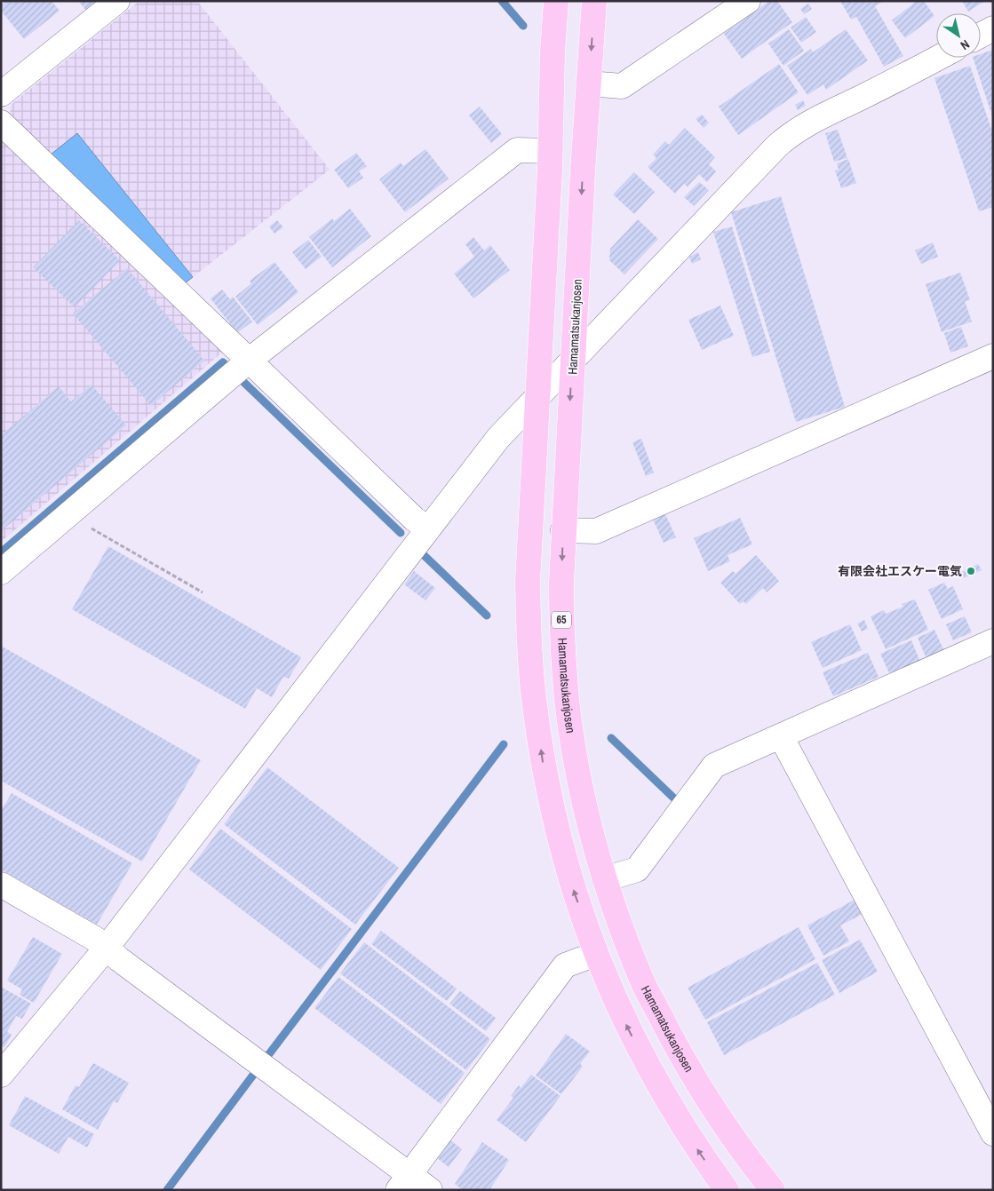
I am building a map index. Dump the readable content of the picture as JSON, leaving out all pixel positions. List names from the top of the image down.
{
  "streets": {
    "main road": ["Hamamatsukanjosen", "65"]
  },
  "places": ["有限会社エスケー電気"],
  "north": "bottom right"
}
